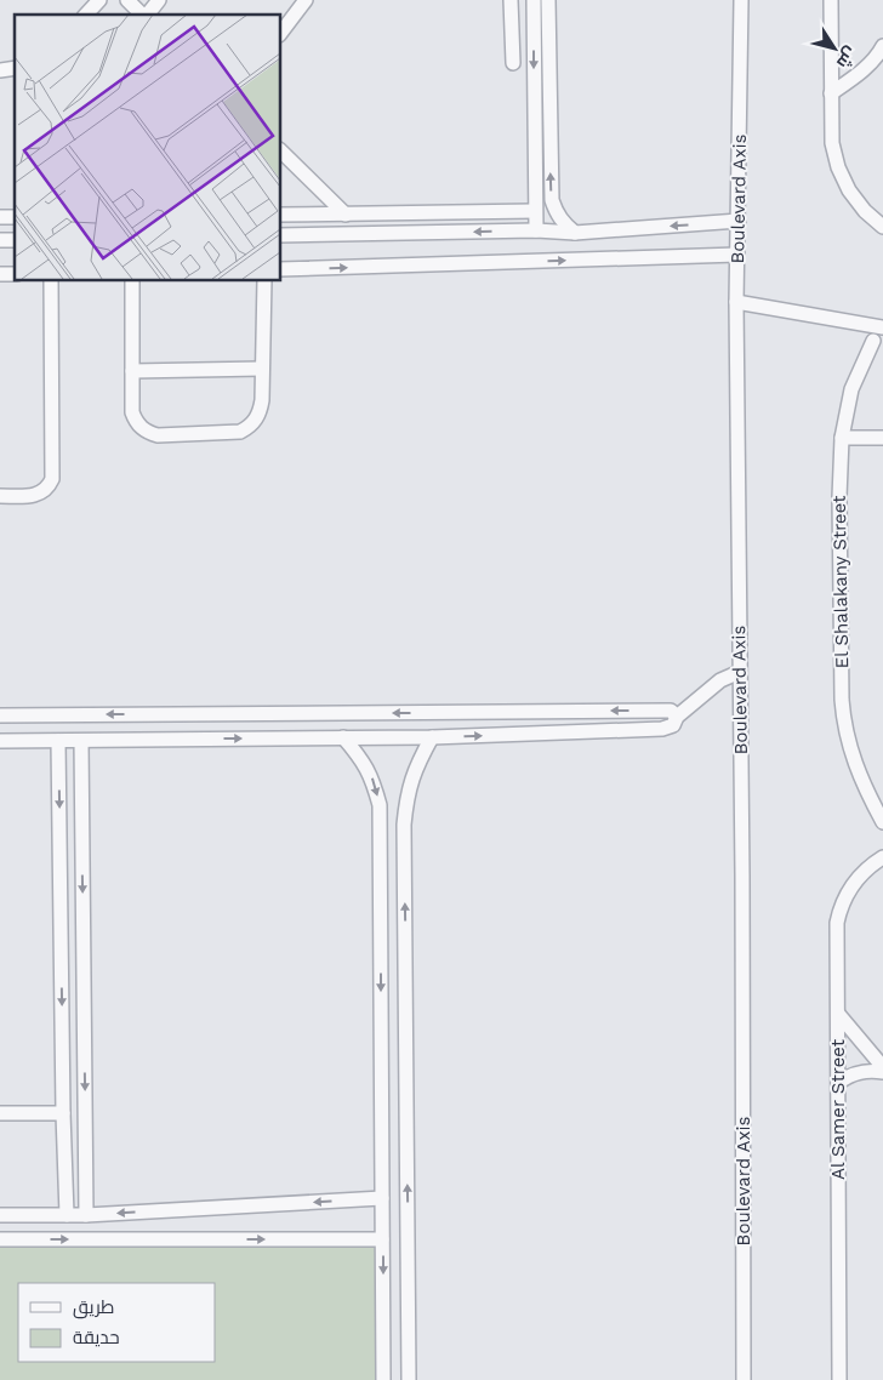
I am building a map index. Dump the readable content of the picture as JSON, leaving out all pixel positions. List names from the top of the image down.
{
  "streets": {
    "street": ["Boulevard Axis", "El Shalakany Street", "Al Samer Street"]
  },
  "legend": ["طريق", "حديقة"],
  "north": "bottom right"
}
